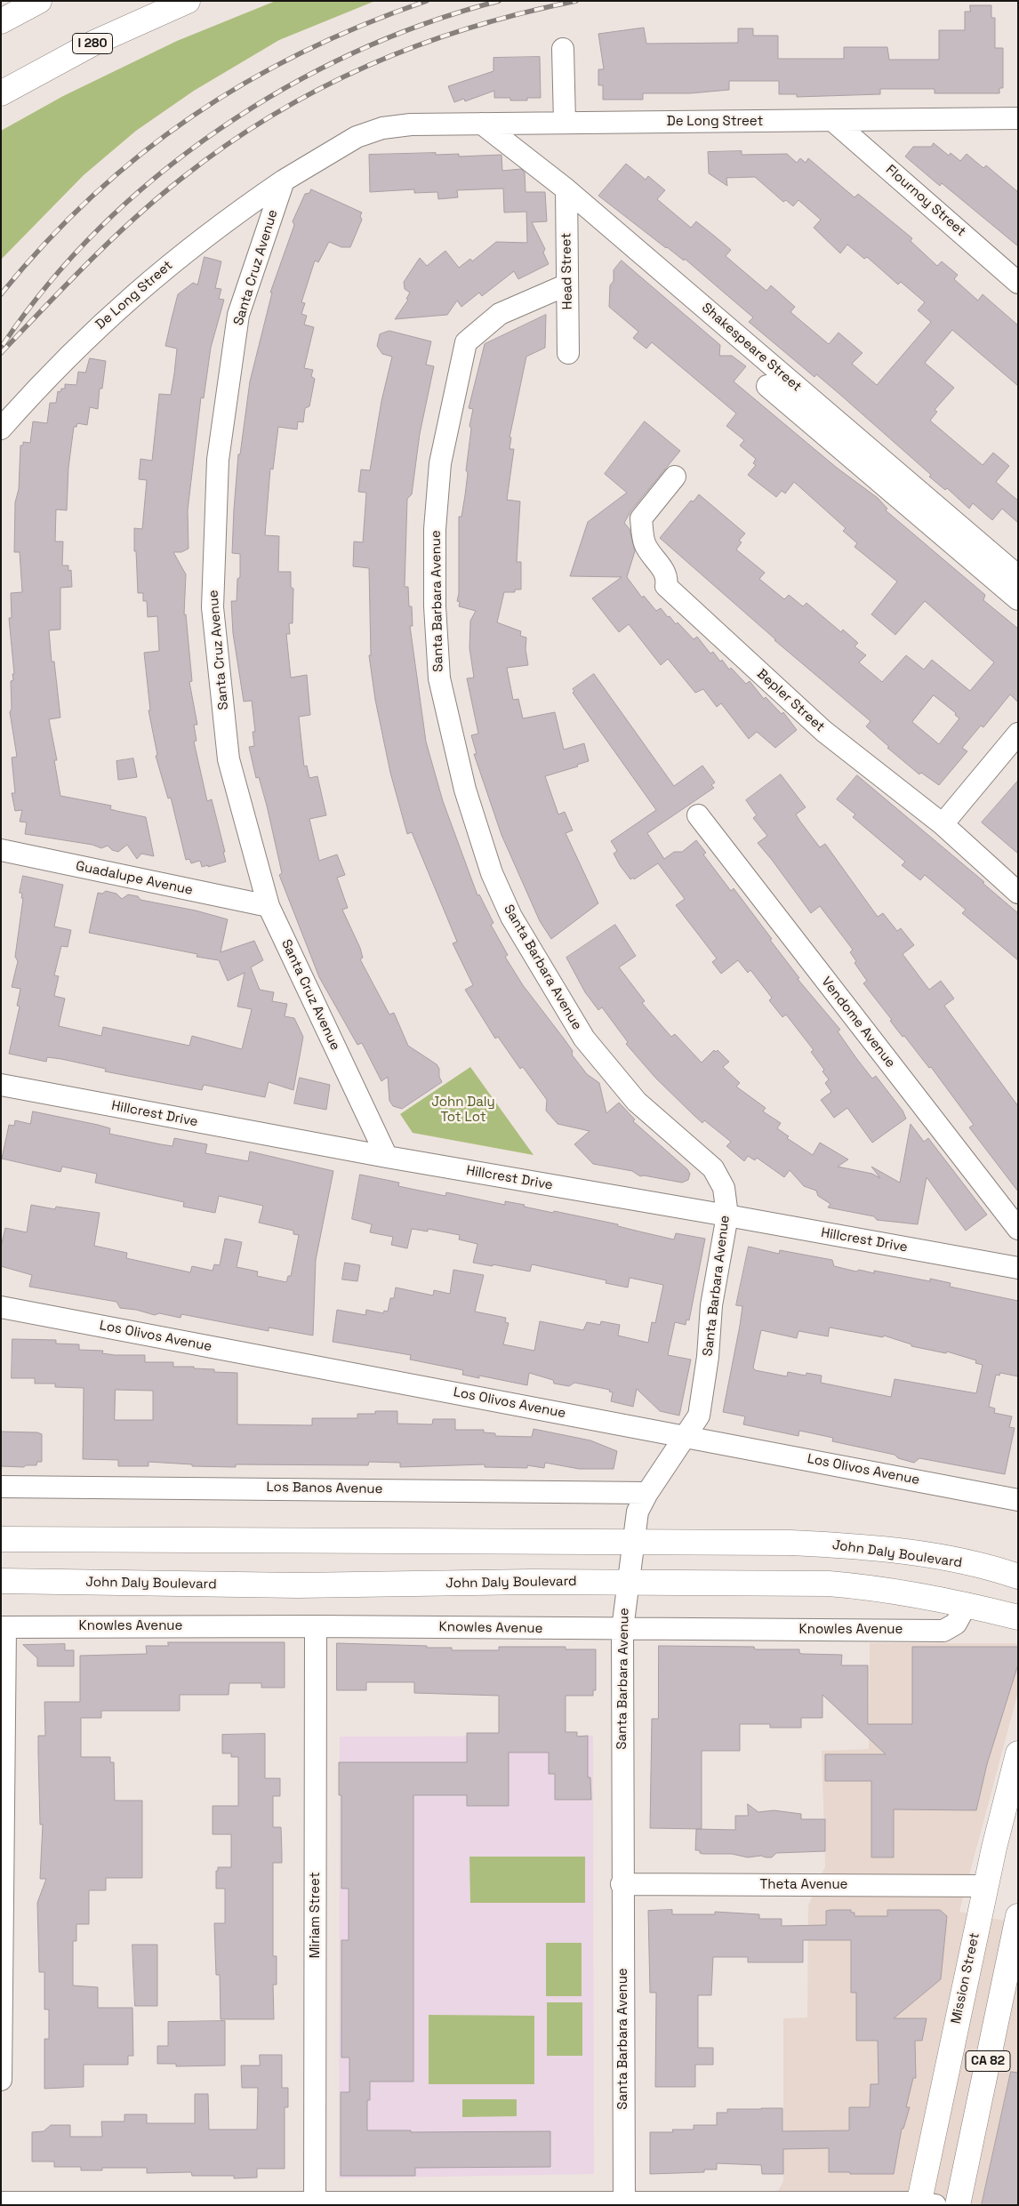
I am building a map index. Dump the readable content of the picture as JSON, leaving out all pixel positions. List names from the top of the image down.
{
  "streets": {
    "main road": [
      "I 280",
      "John Daly Boulevard",
      "Mission Street",
      "CA 82"
    ],
    "street": [
      "De Long Street",
      "Flournoy Street",
      "Santa Cruz Avenue",
      "Head Street",
      "Shakespeare Street",
      "Santa Barbara Avenue",
      "Bepler Street",
      "Guadalupe Avenue",
      "Vendome Avenue",
      "Hillcrest Drive",
      "Los Olivos Avenue",
      "Los Banos Avenue",
      "Knowles Avenue",
      "Theta Avenue",
      "Miriam Street"
    ]
  },
  "crossings": [
    ["De Long Street", "Flournoy Street"],
    ["De Long Street", "Santa Cruz Avenue"],
    ["De Long Street", "Shakespeare Street"],
    ["Santa Cruz Avenue", "Guadalupe Avenue"],
    ["Santa Cruz Avenue", "Hillcrest Drive"],
    ["Head Street", "Shakespeare Street"],
    ["Head Street", "Santa Barbara Avenue"],
    ["Santa Barbara Avenue", "Hillcrest Drive"],
    ["Santa Barbara Avenue", "Los Olivos Avenue"],
    ["Santa Barbara Avenue", "Los Banos Avenue"],
    ["Santa Barbara Avenue", "John Daly Boulevard"],
    ["Santa Barbara Avenue", "Knowles Avenue"],
    ["Santa Barbara Avenue", "Theta Avenue"],
    ["John Daly Boulevard", "Knowles Avenue"],
    ["Knowles Avenue", "Miriam Street"],
    ["Theta Avenue", "Mission Street"]
  ],
  "parks": ["John Daly Tot Lot"]
}
